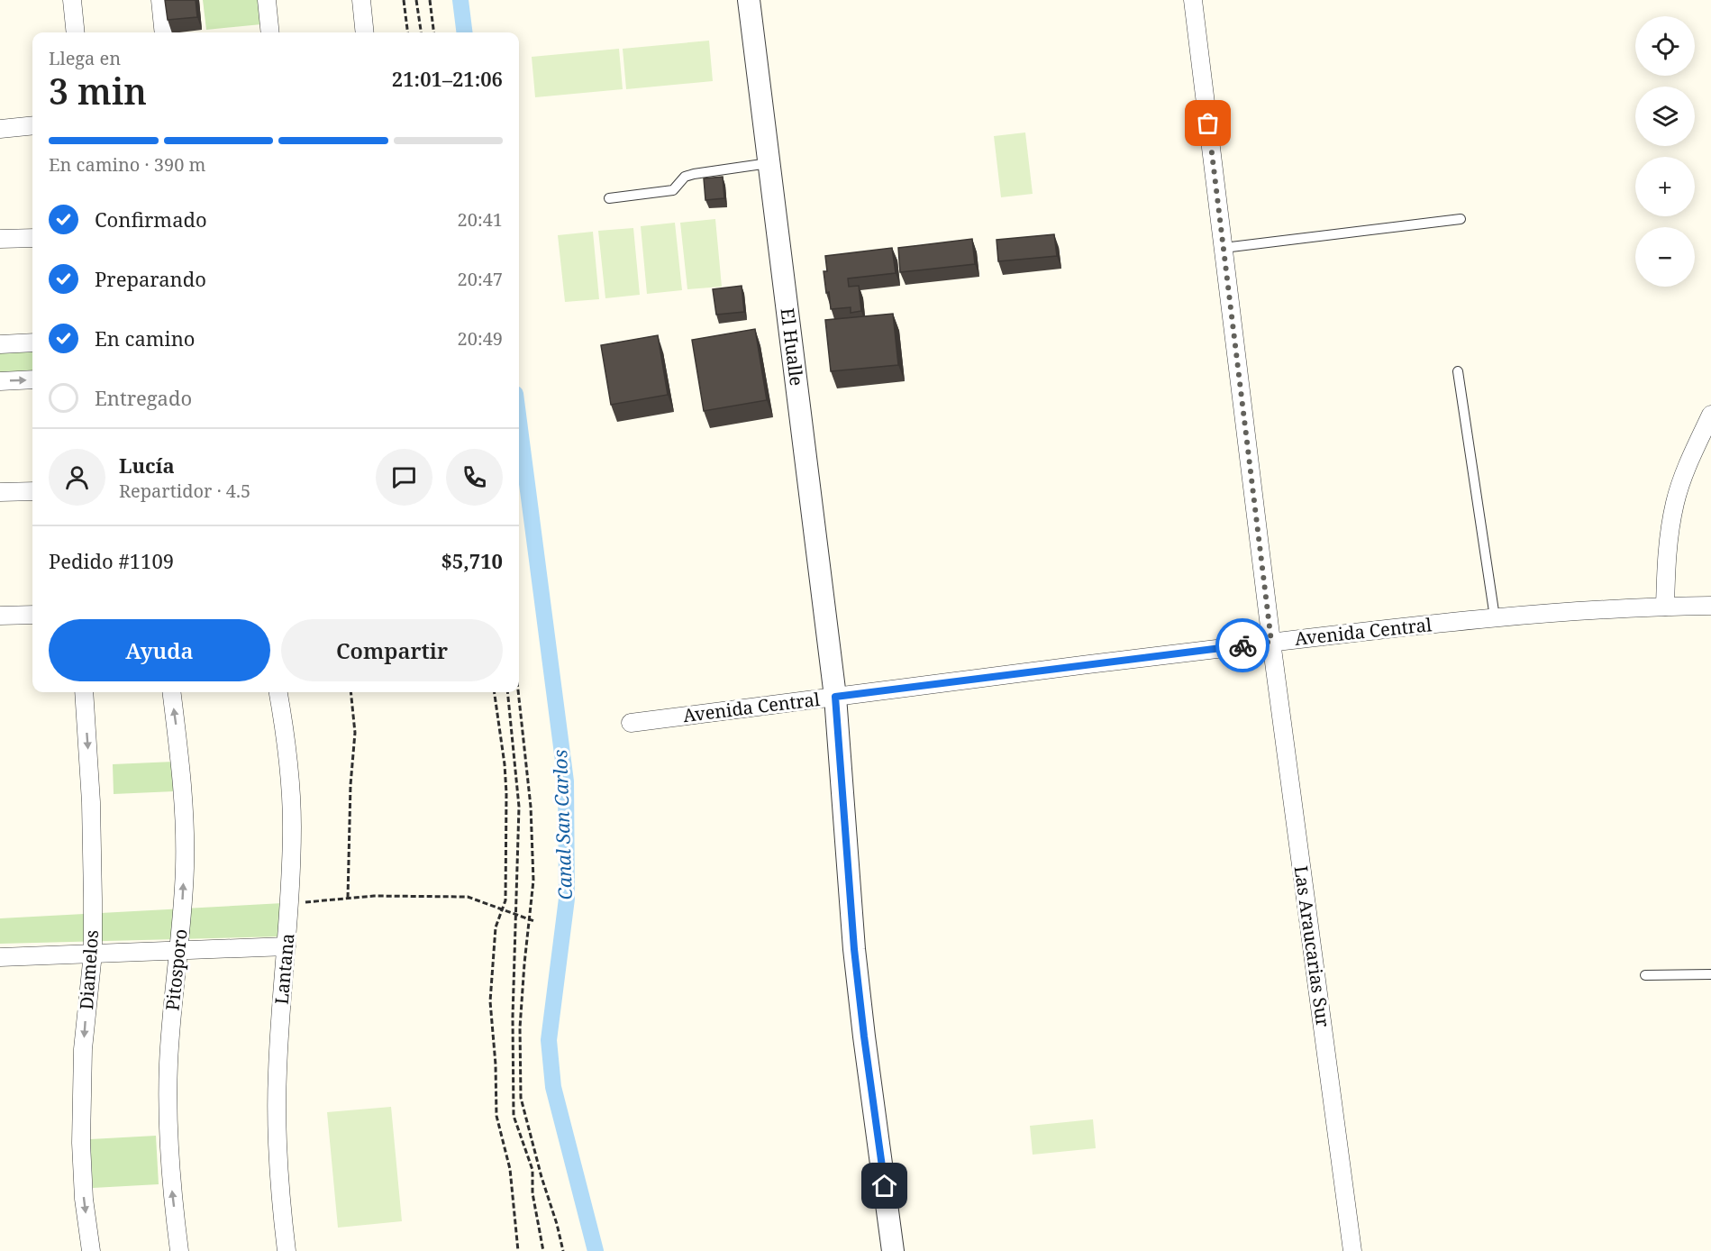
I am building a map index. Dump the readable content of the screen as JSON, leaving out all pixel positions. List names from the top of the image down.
{
  "streets": {
    "street": [
      "El Hualle",
      "Avenida Central",
      "Las Araucarias Sur",
      "Lantana",
      "Diamelos",
      "Pitosporo"
    ]
  },
  "crossings": [
    ["El Hualle", "Avenida Central"],
    ["Avenida Central", "Las Araucarias Sur"]
  ],
  "one_way": ["Diamelos", "Pitosporo"],
  "water": ["Canal San Carlos"],
  "page": {
    "map_buttons": ["+", "−"],
    "heading": ["3 min", "Llega en", "21:01–21:06"],
    "panel": [
      "Lucía",
      "Repartidor · 4.5",
      "Pedido #1109",
      "$5,710"
    ],
    "bar": "En camino · 390 m",
    "list": [
      ["Confirmado", "20:41"],
      ["Preparando", "20:47"],
      ["En camino", "20:49"],
      "Entregado"
    ],
    "buttons": ["Ayuda", "Compartir"]
  }
}
